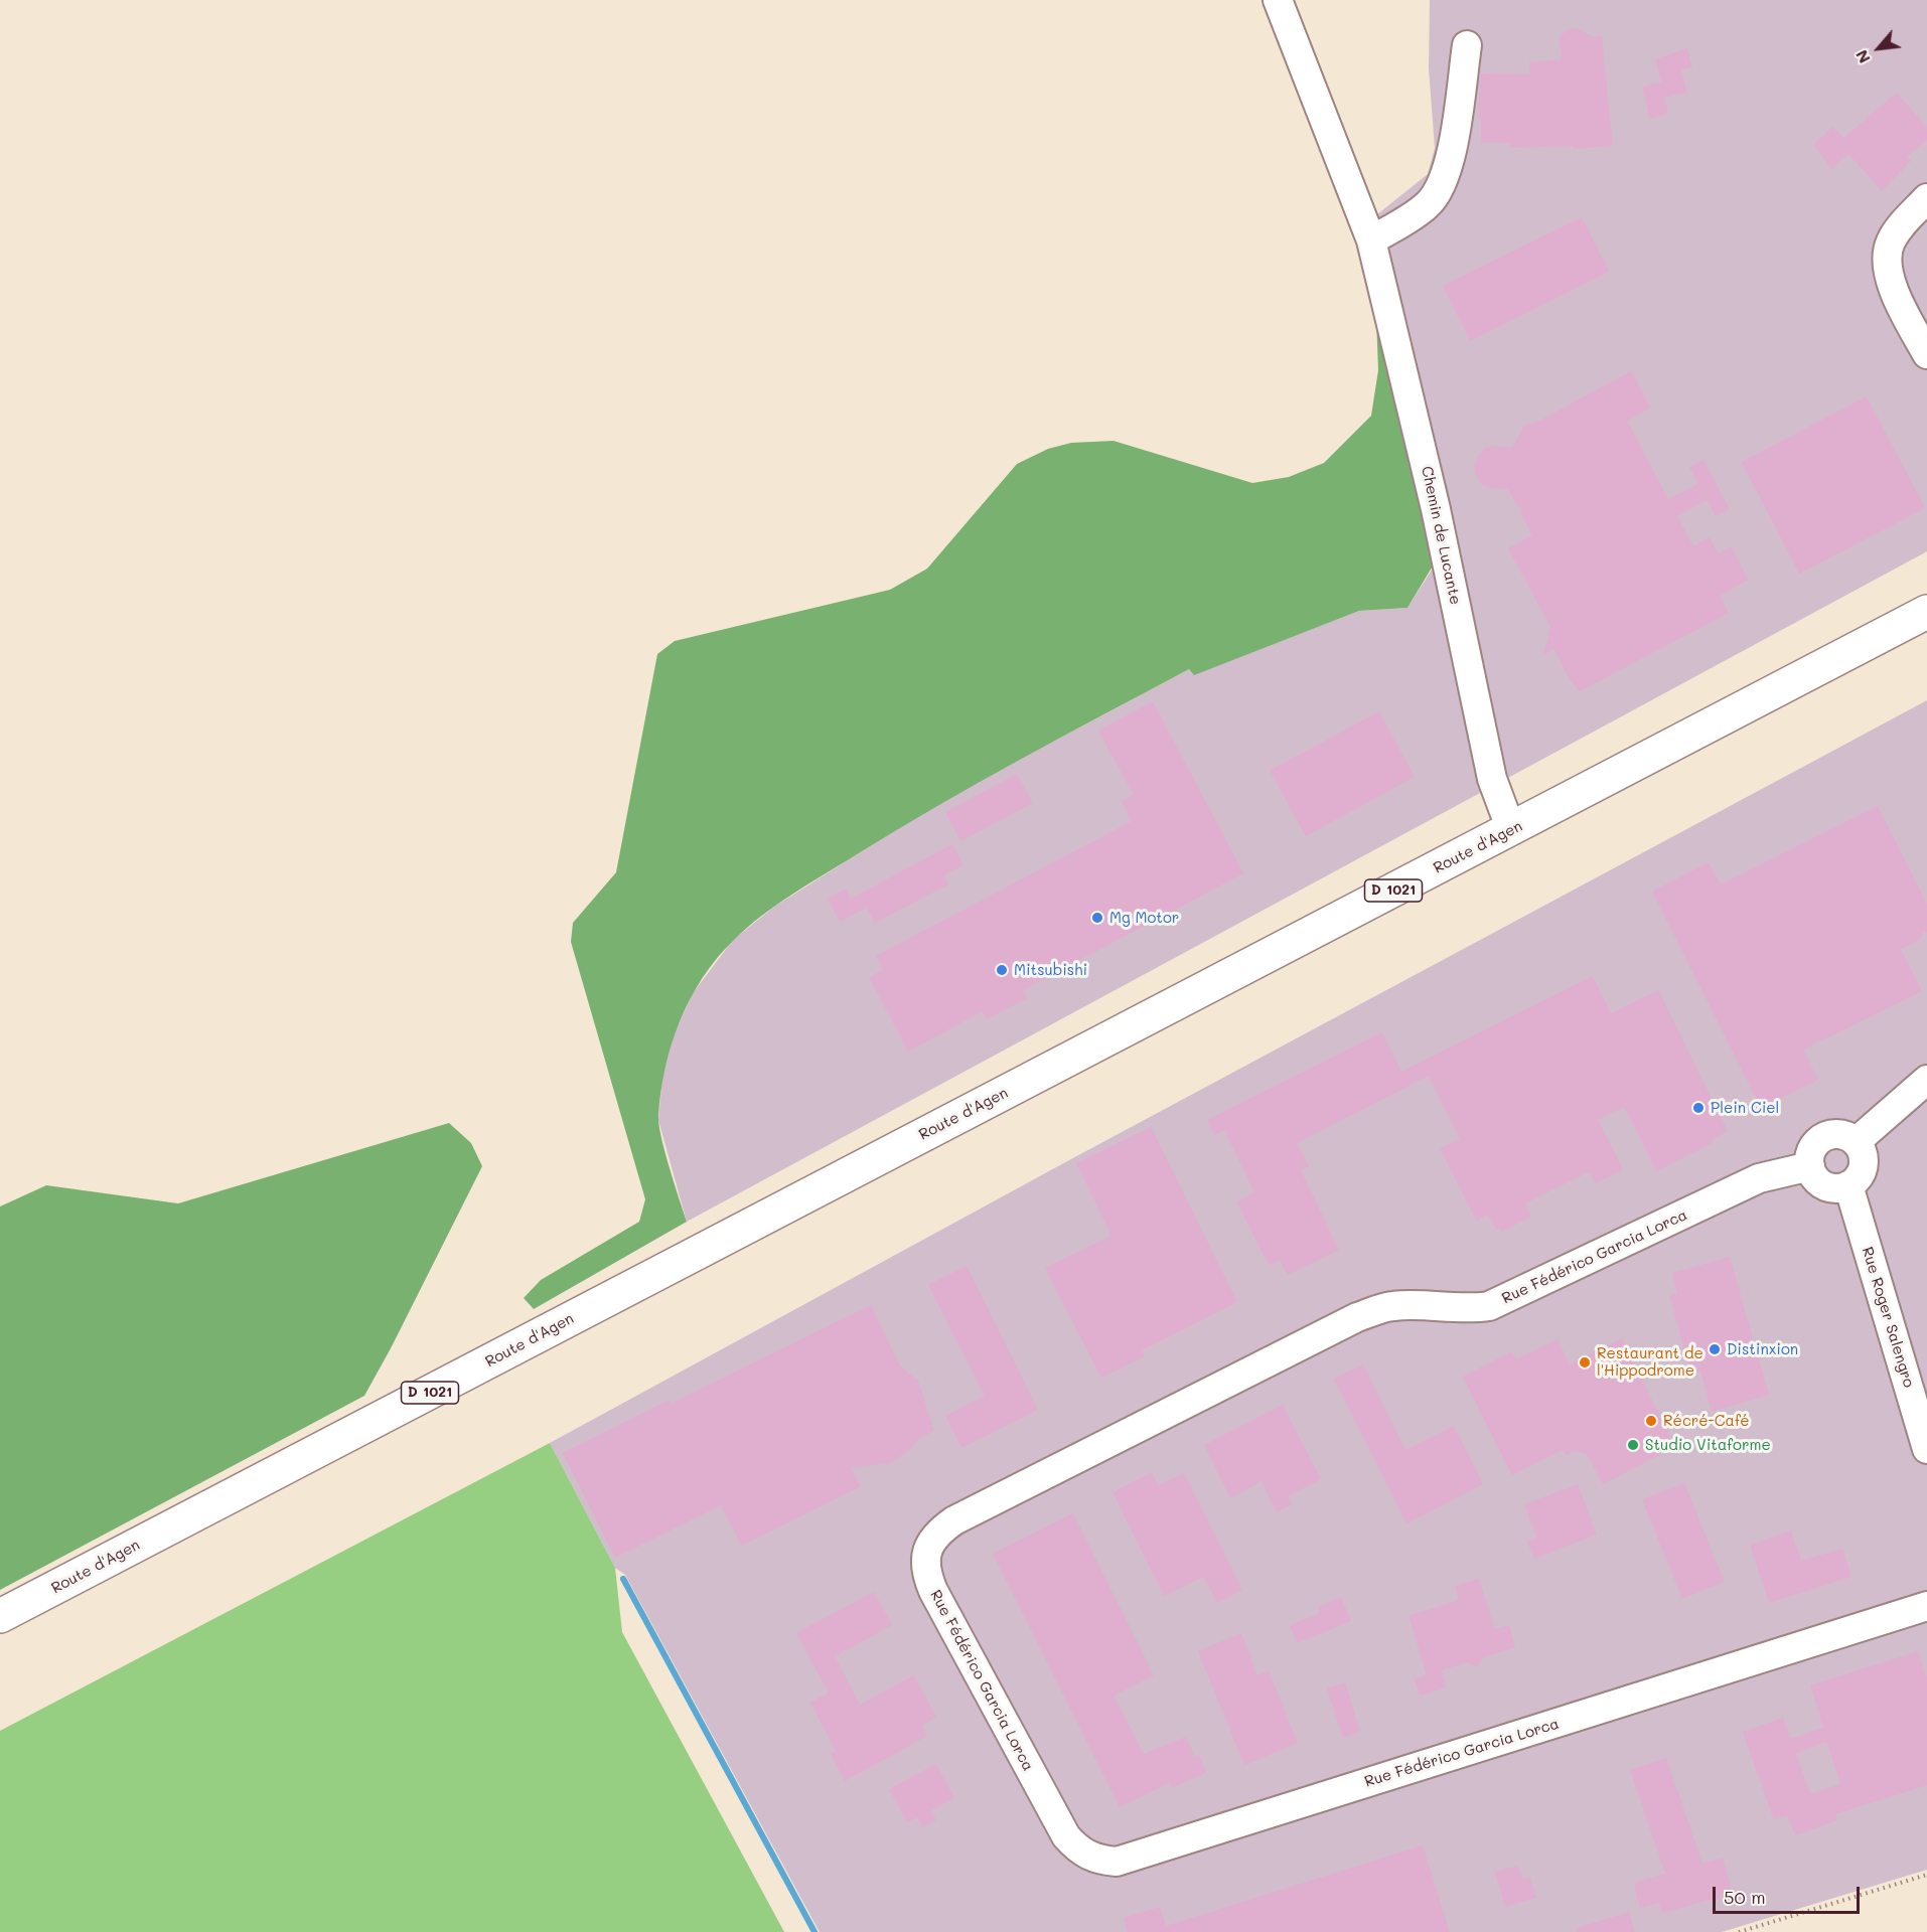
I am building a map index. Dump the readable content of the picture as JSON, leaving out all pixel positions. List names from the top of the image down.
{
  "streets": {
    "main road": ["Route d'Agen", "D 1021"],
    "street": ["Chemin de Lucante", "Rue Fédérico Garcia Lorca", "Rue Roger Salengro"]
  },
  "crossings": [
    ["Chemin de Lucante", "Route d'Agen"],
    ["Rue Fédérico Garcia Lorca", "Rue Roger Salengro"]
  ],
  "places": [
    "Mg Motor",
    "Mitsubishi",
    "Plein Ciel",
    "Distinxion",
    "Restaurant de l'Hippodrome",
    "Récré-Café",
    "Studio Vitaforme"
  ],
  "scale_bar": "50 m",
  "north": "bottom left"
}
